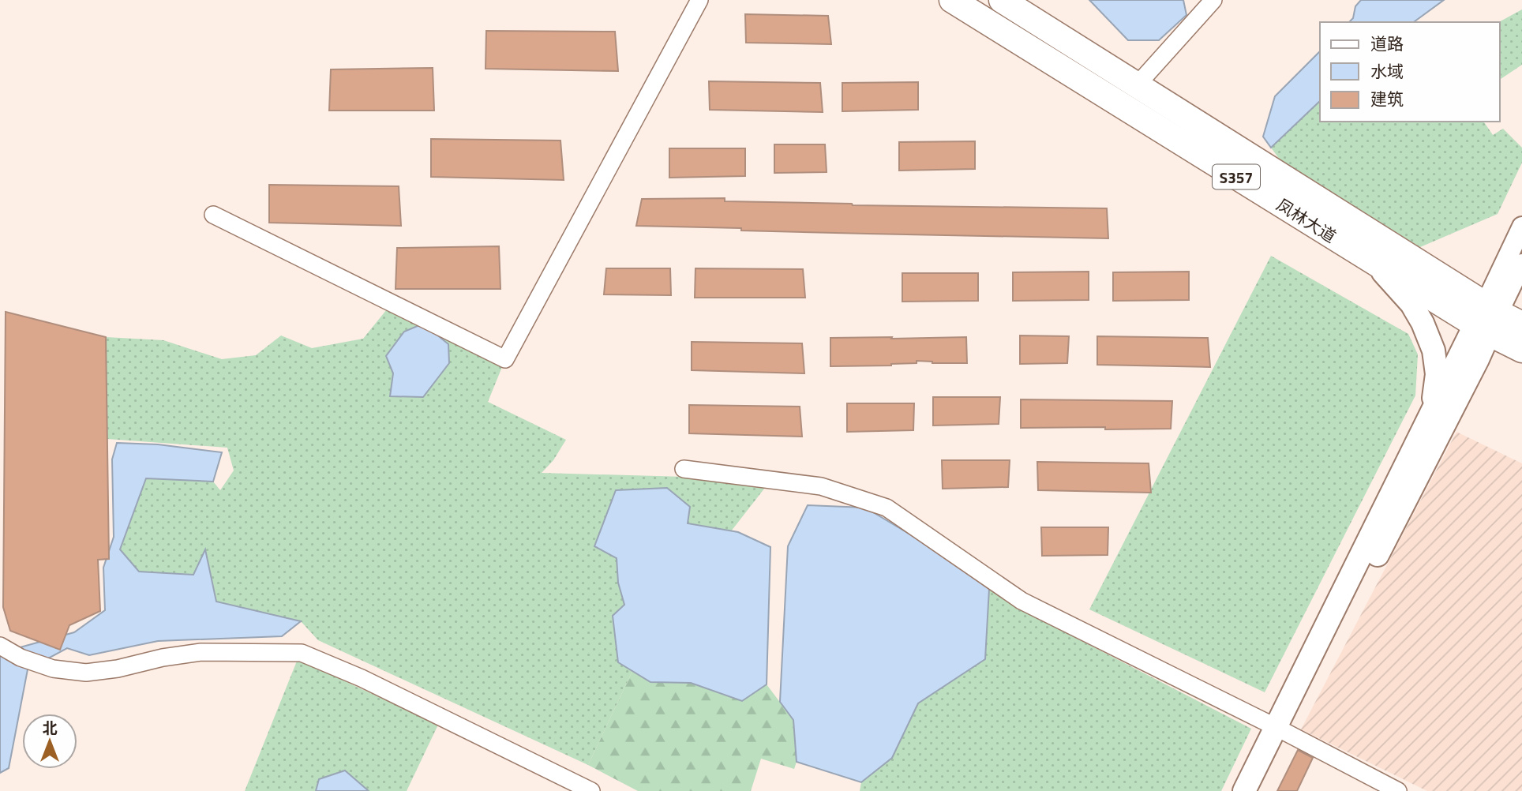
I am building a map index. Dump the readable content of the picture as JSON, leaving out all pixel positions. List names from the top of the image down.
{
  "streets": {
    "main road": ["S357", "凤林大道"]
  },
  "legend": ["道路", "水域", "建筑"],
  "north": "top"
}
